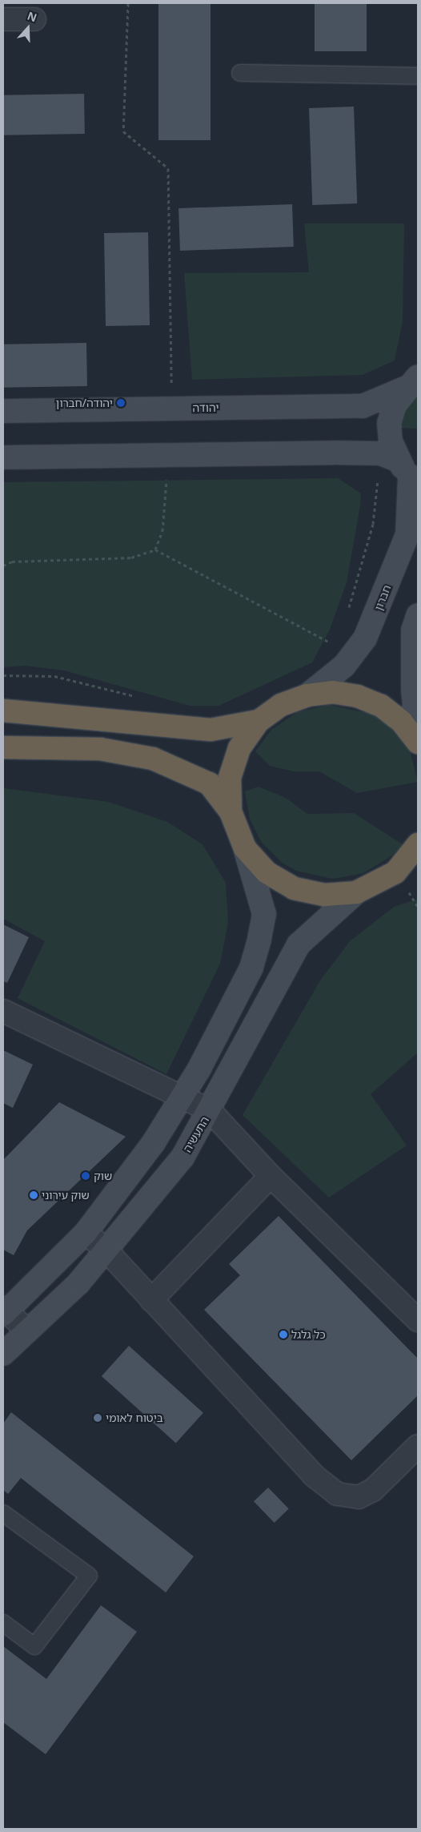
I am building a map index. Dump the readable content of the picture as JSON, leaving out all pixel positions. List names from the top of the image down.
{
  "streets": {
    "street": ["יהודה", "חברון", "התעשיה"]
  },
  "crossings": [
    ["יהודה", "חברון"]
  ],
  "places": [
    "יהודה/חברון",
    "שוק",
    "שוק עירוני",
    "כל גלגל",
    "ביטוח לאומי"
  ],
  "north": "top"
}
